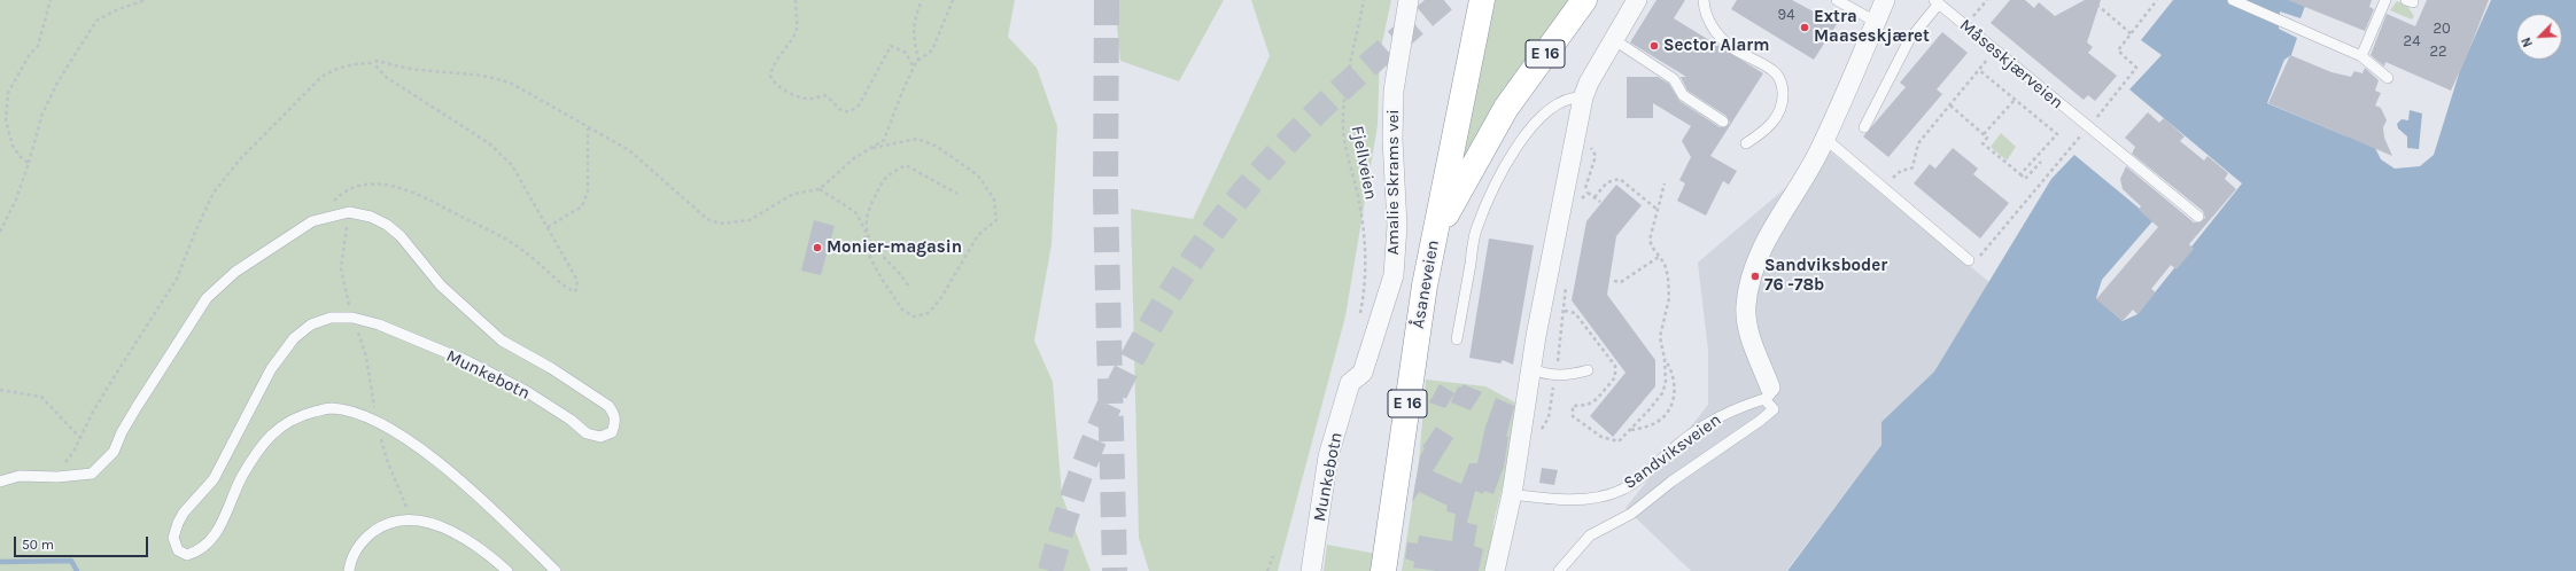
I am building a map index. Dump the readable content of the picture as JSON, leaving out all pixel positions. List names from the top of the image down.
{
  "streets": {
    "highway": ["E 16", "Åsaneveien"],
    "street": ["Amalie Skrams vei", "Munkebotn"],
    "lane": ["Måseskjærveien", "Sandviksveien"],
    "path": ["Fjellveien"]
  },
  "crossings": [
    ["E 16", "Åsaneveien"],
    ["Amalie Skrams vei", "Munkebotn"]
  ],
  "places": [
    "Extra Maaseskjæret",
    "Sector Alarm",
    "Monier-magasin",
    "Sandviksboder 76 -78b"
  ],
  "house_numbers": [
    "94",
    "20",
    "24",
    "22"
  ],
  "scale_bar": "50 m",
  "north": "bottom left"
}
